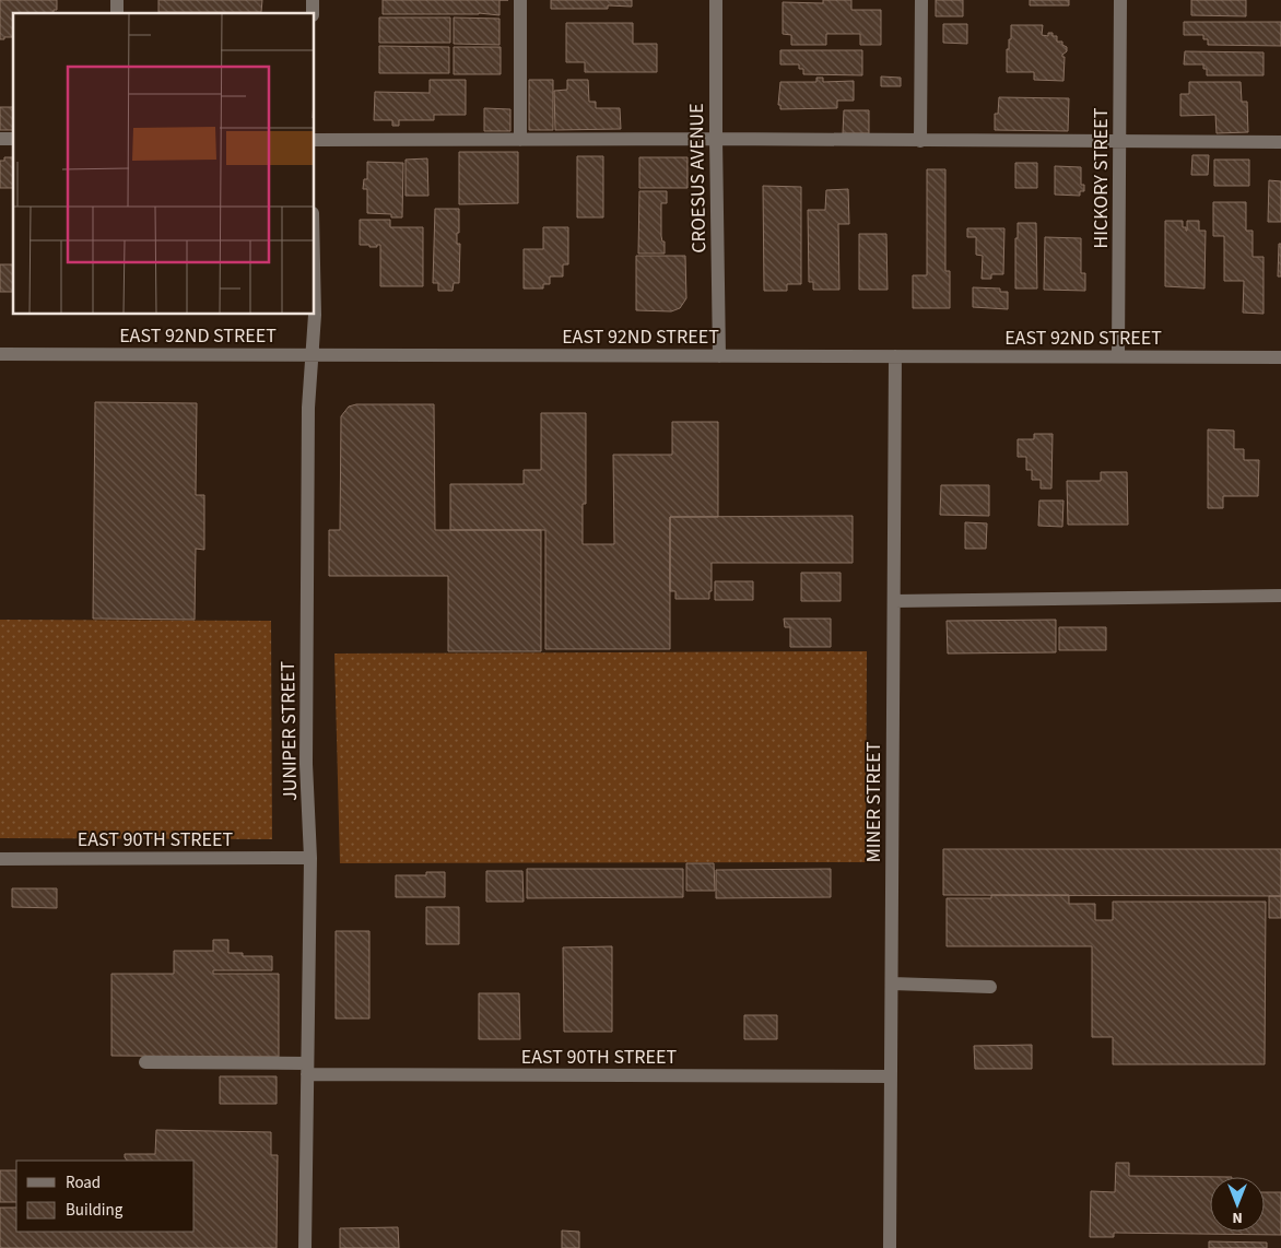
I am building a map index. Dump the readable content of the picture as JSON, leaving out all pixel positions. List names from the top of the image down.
{
  "streets": {
    "street": [
      "CROESUS AVENUE",
      "HICKORY STREET",
      "EAST 92ND STREET",
      "JUNIPER STREET",
      "MINER STREET",
      "EAST 90TH STREET"
    ]
  },
  "crossings": [
    ["CROESUS AVENUE", "EAST 92ND STREET"],
    ["HICKORY STREET", "EAST 92ND STREET"],
    ["EAST 92ND STREET", "JUNIPER STREET"],
    ["EAST 92ND STREET", "MINER STREET"],
    ["JUNIPER STREET", "EAST 90TH STREET"],
    ["MINER STREET", "EAST 90TH STREET"]
  ],
  "legend": ["Road", "Building"],
  "north": "bottom"
}
